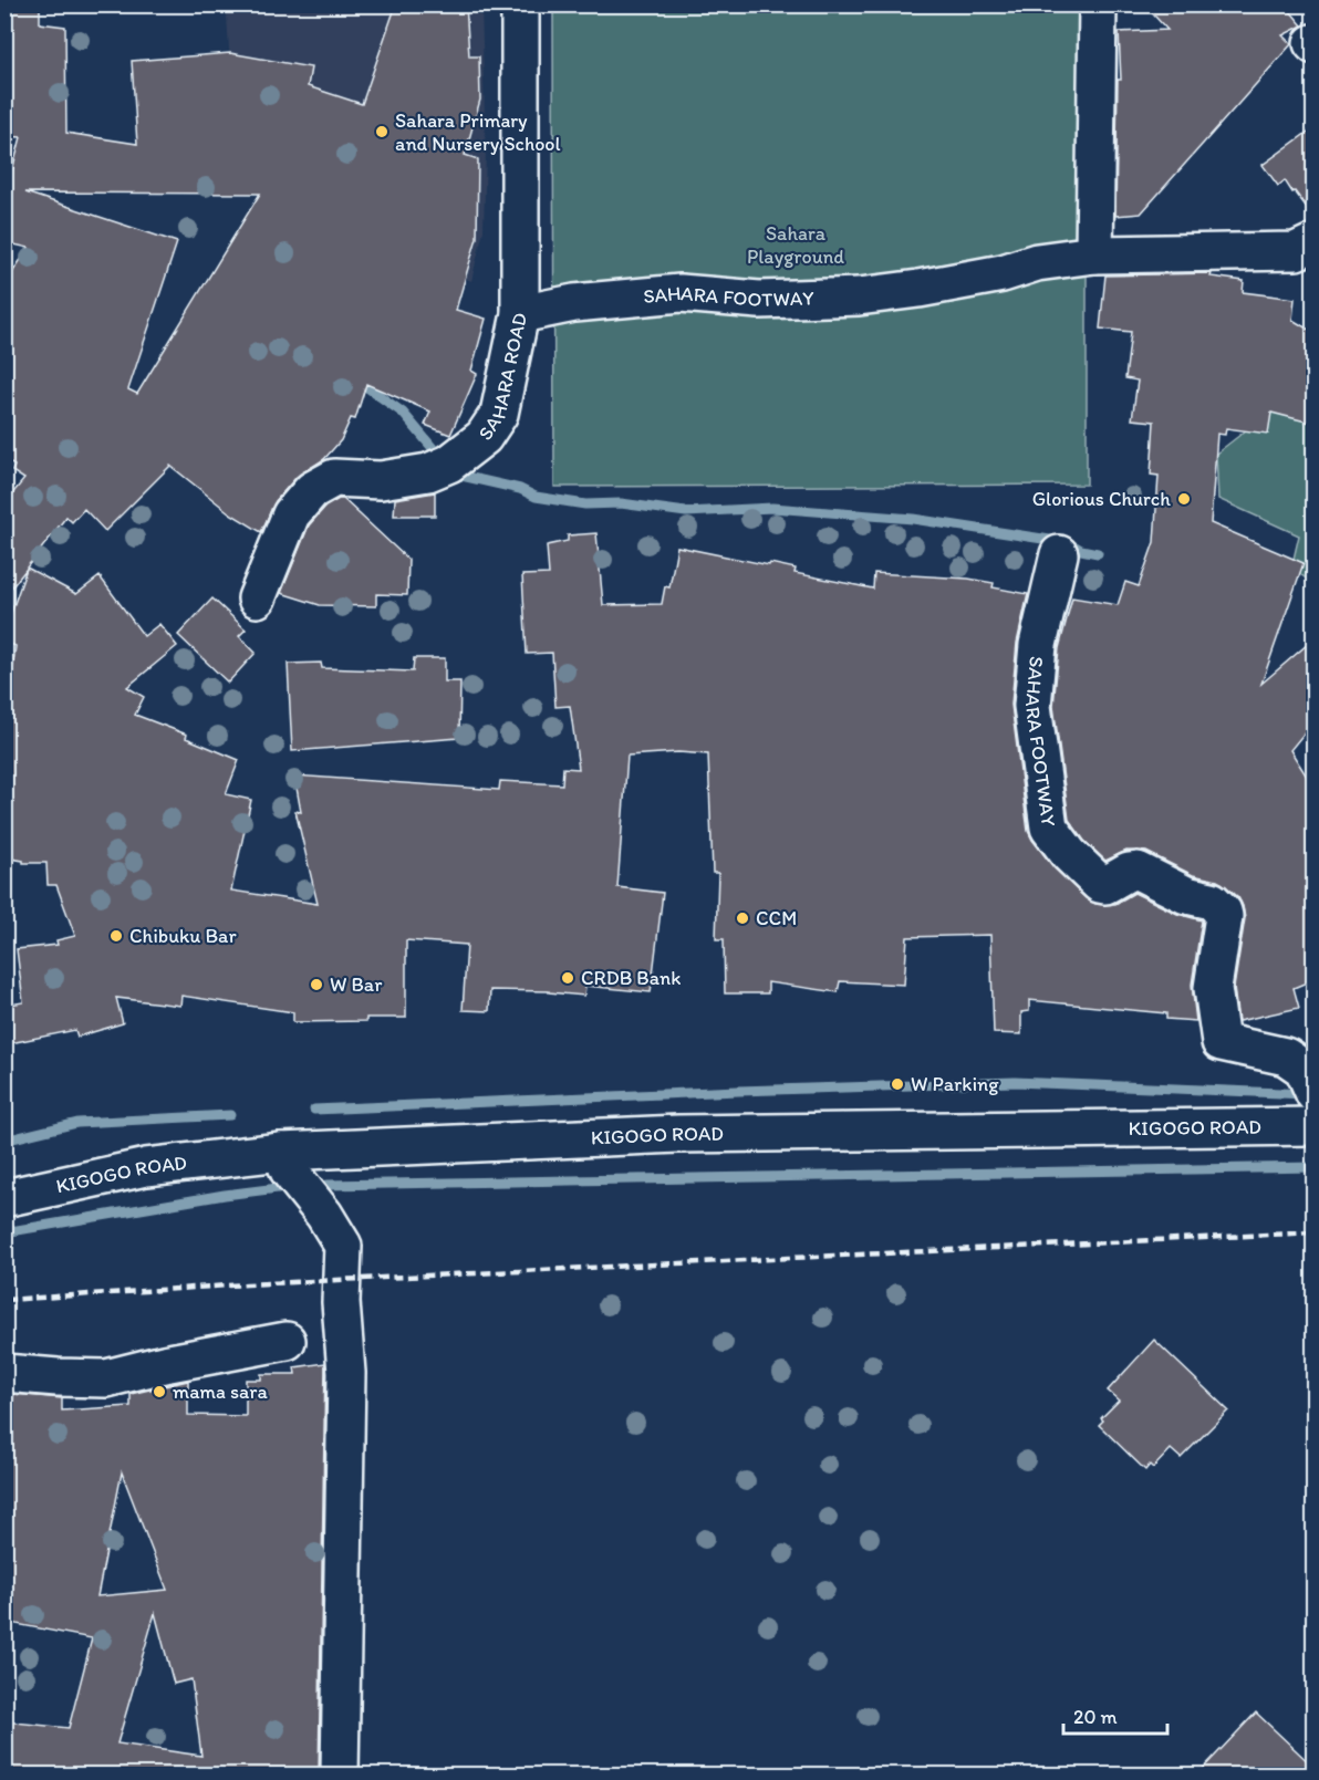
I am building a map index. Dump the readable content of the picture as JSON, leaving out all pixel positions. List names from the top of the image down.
{
  "streets": {
    "street": ["SAHARA FOOTWAY", "SAHARA ROAD", "KIGOGO ROAD"]
  },
  "crossings": [
    ["SAHARA FOOTWAY", "SAHARA ROAD"],
    ["SAHARA FOOTWAY", "KIGOGO ROAD"]
  ],
  "parks": ["Sahara Playground"],
  "places": [
    "Sahara Primary and Nursery School",
    "Glorious Church",
    "CCM",
    "Chibuku Bar",
    "CRDB Bank",
    "W Bar",
    "W Parking",
    "mama sara"
  ],
  "scale_bar": "20 m"
}
